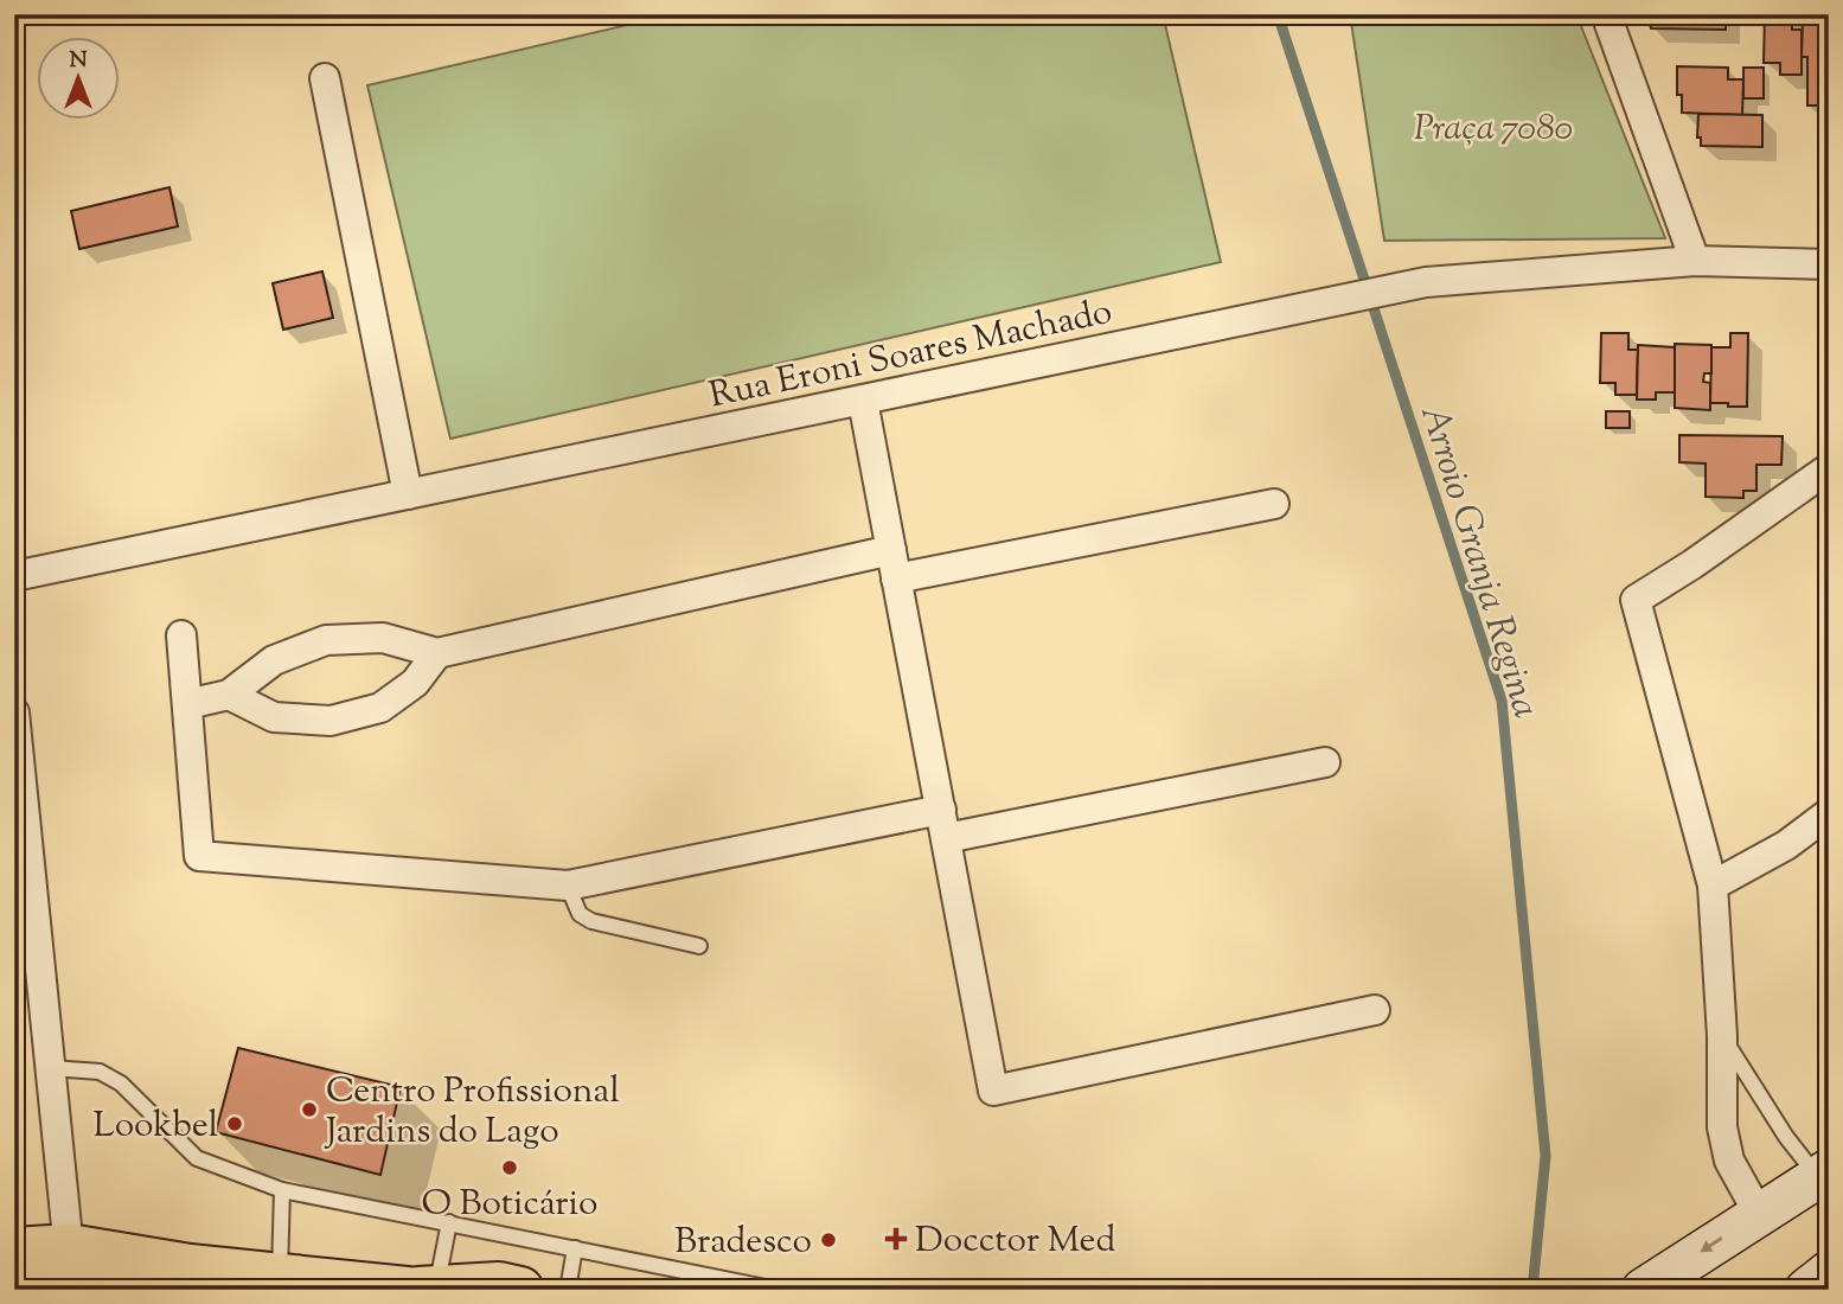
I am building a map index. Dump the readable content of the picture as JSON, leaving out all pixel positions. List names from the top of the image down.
{
  "streets": {
    "street": ["Rua Eroni Soares Machado"]
  },
  "water": ["Arroio Granja Regina"],
  "parks": ["Praça 7080"],
  "places": {
    "other": [
      "Centro Profissional Jardins do Lago",
      "Lookbel",
      "O Boticário",
      "Bradesco"
    ],
    "health": ["Docctor Med"]
  },
  "north": "top"
}
